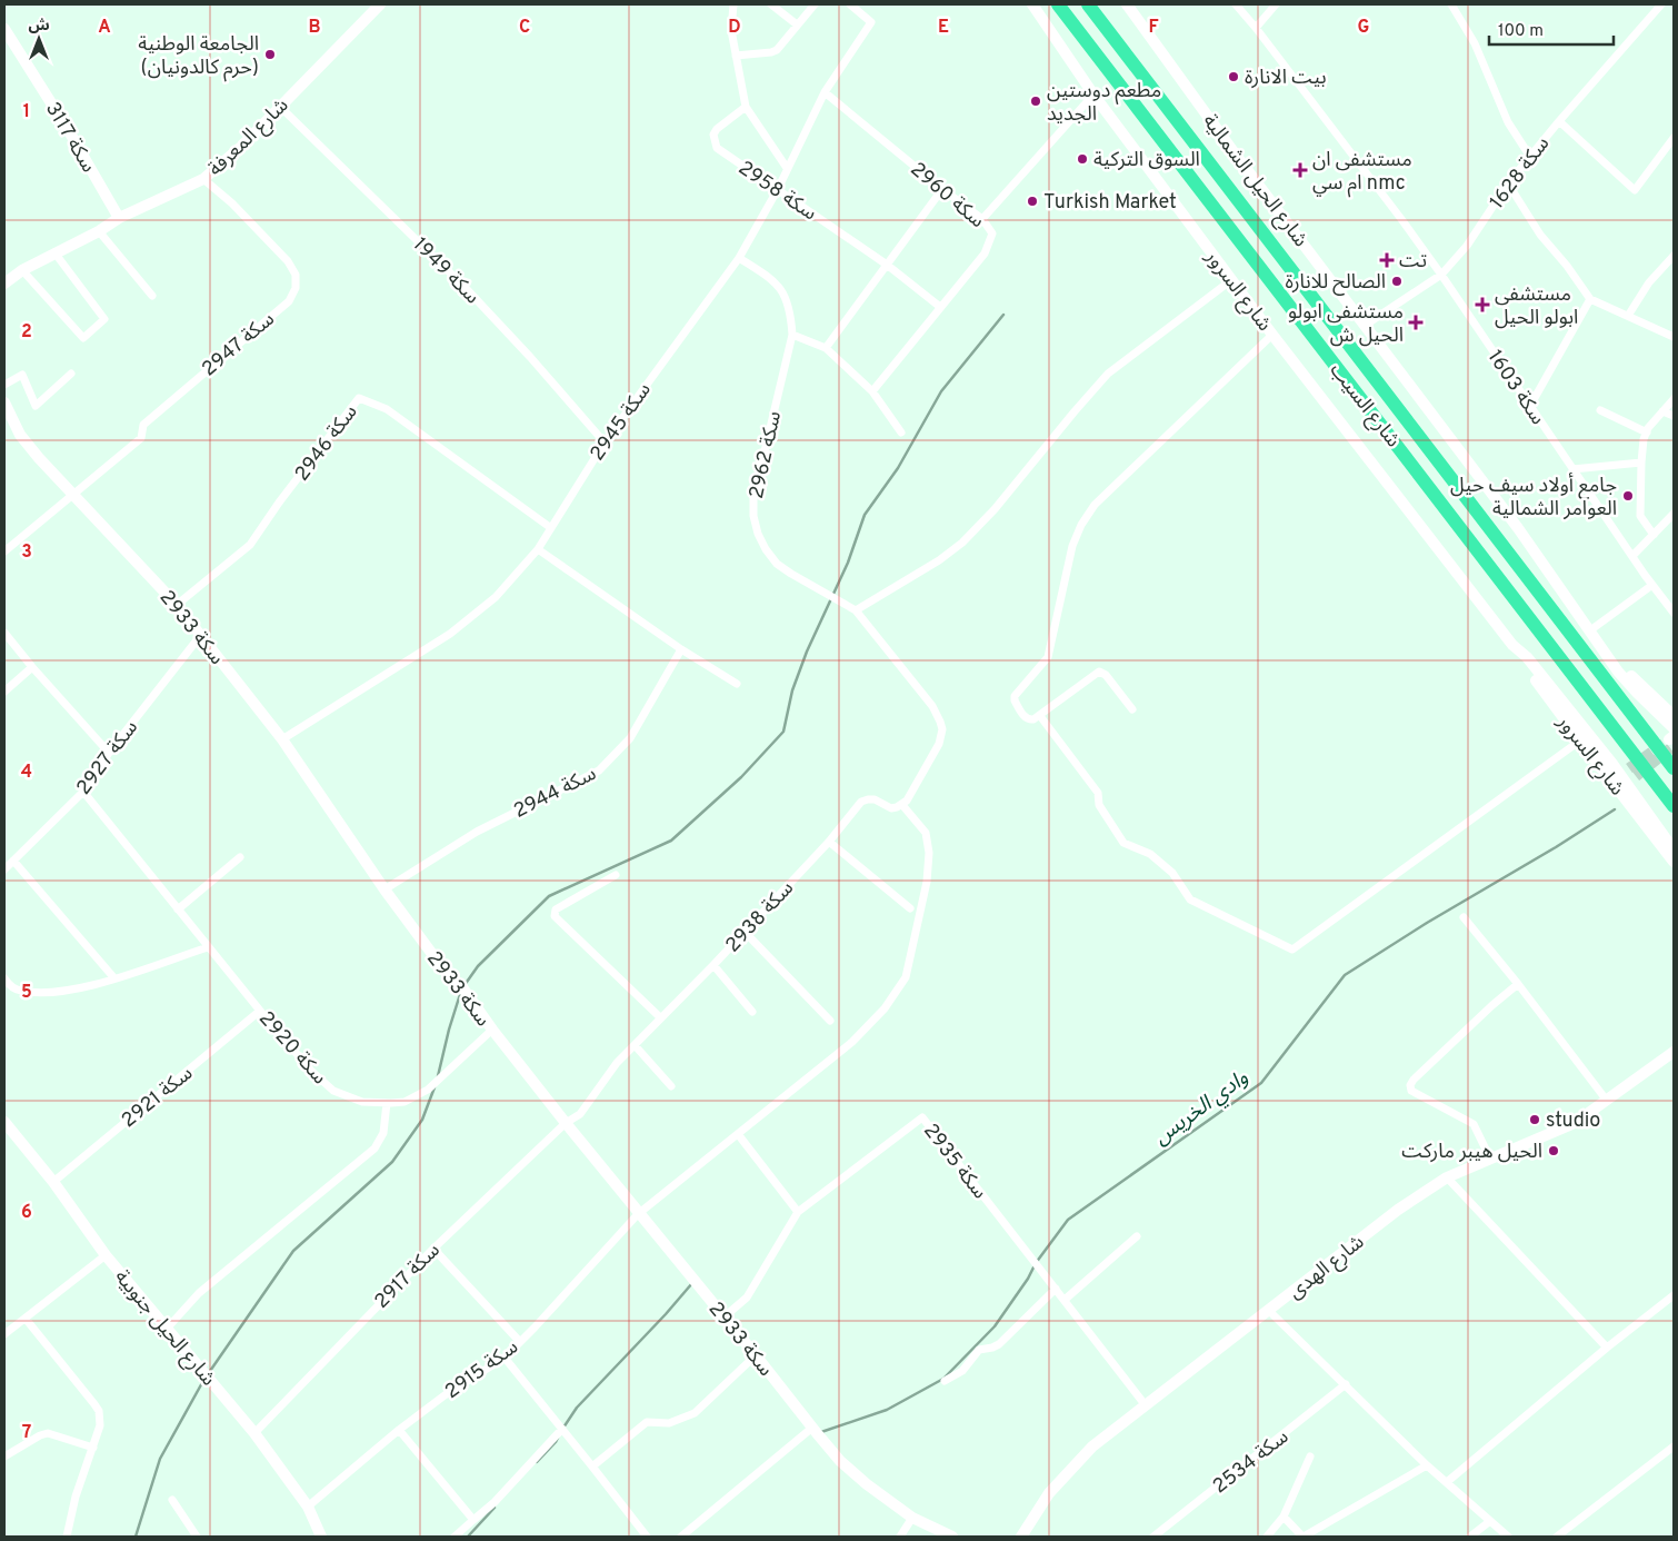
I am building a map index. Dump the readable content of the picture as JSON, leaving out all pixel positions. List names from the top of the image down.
{
  "streets": {
    "highway": ["شارع السيب"],
    "street": [
      "سكة 3117",
      "شارع المعرفة",
      "سكة 1628",
      "شارع الحيل الشمالية",
      "سكة 2958",
      "سكة 2960",
      "سكة 1949",
      "شارع السرور",
      "سكة 2947",
      "سكة 1603",
      "سكة 2945",
      "سكة 2946",
      "سكة 2962",
      "سكة 2933",
      "سكة 2927",
      "سكة 2944",
      "سكة 2938",
      "سكة 2920",
      "سكة 2921",
      "سكة 2935",
      "شارع الهدى",
      "سكة 2917",
      "شارع الحيل جنوبية",
      "سكة 2915",
      "سكة 2534"
    ]
  },
  "crossings": [
    ["سكة 3117", "شارع المعرفة"],
    ["شارع المعرفة", "سكة 1949"],
    ["شارع المعرفة", "سكة 2947"],
    ["سكة 1628", "شارع الحيل الشمالية"],
    ["سكة 1628", "سكة 1603"],
    ["سكة 2958", "سكة 2960"],
    ["سكة 2958", "سكة 2945"],
    ["سكة 2960", "سكة 2945"],
    ["سكة 1949", "سكة 2945"],
    ["سكة 2947", "سكة 2933"],
    ["سكة 2945", "سكة 2946"],
    ["سكة 2945", "سكة 2962"],
    ["سكة 2945", "سكة 2933"],
    ["سكة 2946", "سكة 2933"],
    ["سكة 2962", "سكة 2938"],
    ["سكة 2962", "سكة 2915"],
    ["سكة 2933", "سكة 2927"],
    ["سكة 2933", "سكة 2944"],
    ["سكة 2933", "سكة 2938"],
    ["سكة 2933", "سكة 2920"],
    ["سكة 2933", "سكة 2935"],
    ["سكة 2933", "سكة 2917"],
    ["سكة 2933", "سكة 2915"],
    ["سكة 2927", "سكة 2920"],
    ["سكة 2938", "سكة 2917"],
    ["سكة 2938", "سكة 2915"],
    ["سكة 2920", "سكة 2921"],
    ["سكة 2921", "شارع الحيل جنوبية"],
    ["سكة 2935", "شارع الهدى"],
    ["سكة 2917", "شارع الحيل جنوبية"],
    ["شارع الحيل جنوبية", "سكة 2915"]
  ],
  "water": ["وادي الخريس"],
  "places": {
    "other": [
      "الجامعة الوطنية (حرم كالدونيان)",
      "بيت الانارة",
      "مطعم دوستين الجديد",
      "السوق التركية",
      "Turkish Market",
      "الصالح للانارة",
      "جامع أولاد سيف حيل العوامر الشمالية",
      "studio",
      "الحيل هيبر ماركت"
    ],
    "health": [
      "مستشفى ان ام سي nmc",
      "تت",
      "مستشفى ابولو الحيل",
      "مستشفى ابولو الحيل ش"
    ]
  },
  "scale_bar": "100 m",
  "north": "top",
  "grid": {
    "columns": [
      "A",
      "B",
      "C",
      "D",
      "E",
      "F",
      "G"
    ],
    "rows": [
      "1",
      "2",
      "3",
      "4",
      "5",
      "6",
      "7"
    ]
  }
}
